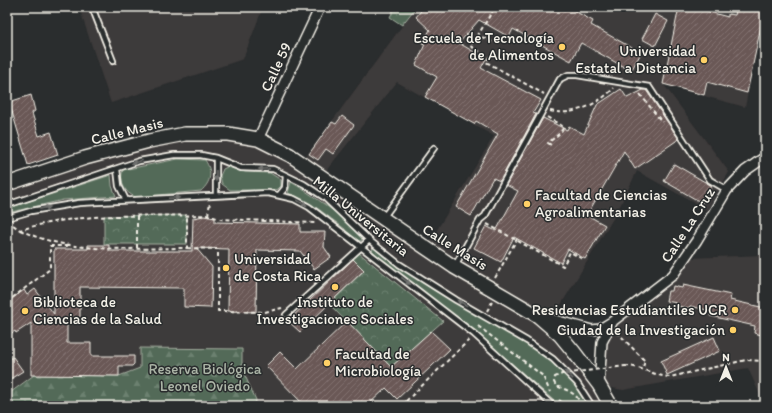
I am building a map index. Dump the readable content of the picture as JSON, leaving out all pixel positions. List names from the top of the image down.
{
  "streets": {
    "street": [
      "Calle 59",
      "Calle Masis",
      "Calle La Cruz",
      "Calle Masís"
    ],
    "lane": ["Milla Universitaria"]
  },
  "crossings": [
    ["Calle 59", "Calle Masis"],
    ["Calle 59", "Calle Masís"],
    ["Calle Masis", "Calle Masís"],
    ["Calle La Cruz", "Calle Masís"]
  ],
  "parks": ["Reserva Biológica Leonel Oviedo"],
  "places": [
    "Escuela de Tecnología de Alimentos",
    "Universidad Estatal a Distancia",
    "Facultad de Ciencias Agroalimentarias",
    "Universidad de Costa Rica",
    "Instituto de Investigaciones Sociales",
    "Residencias Estudiantiles UCR",
    "Biblioteca de Ciencias de la Salud",
    "Ciudad de la Investigación",
    "Facultad de Microbiología"
  ],
  "north": "top"
}
